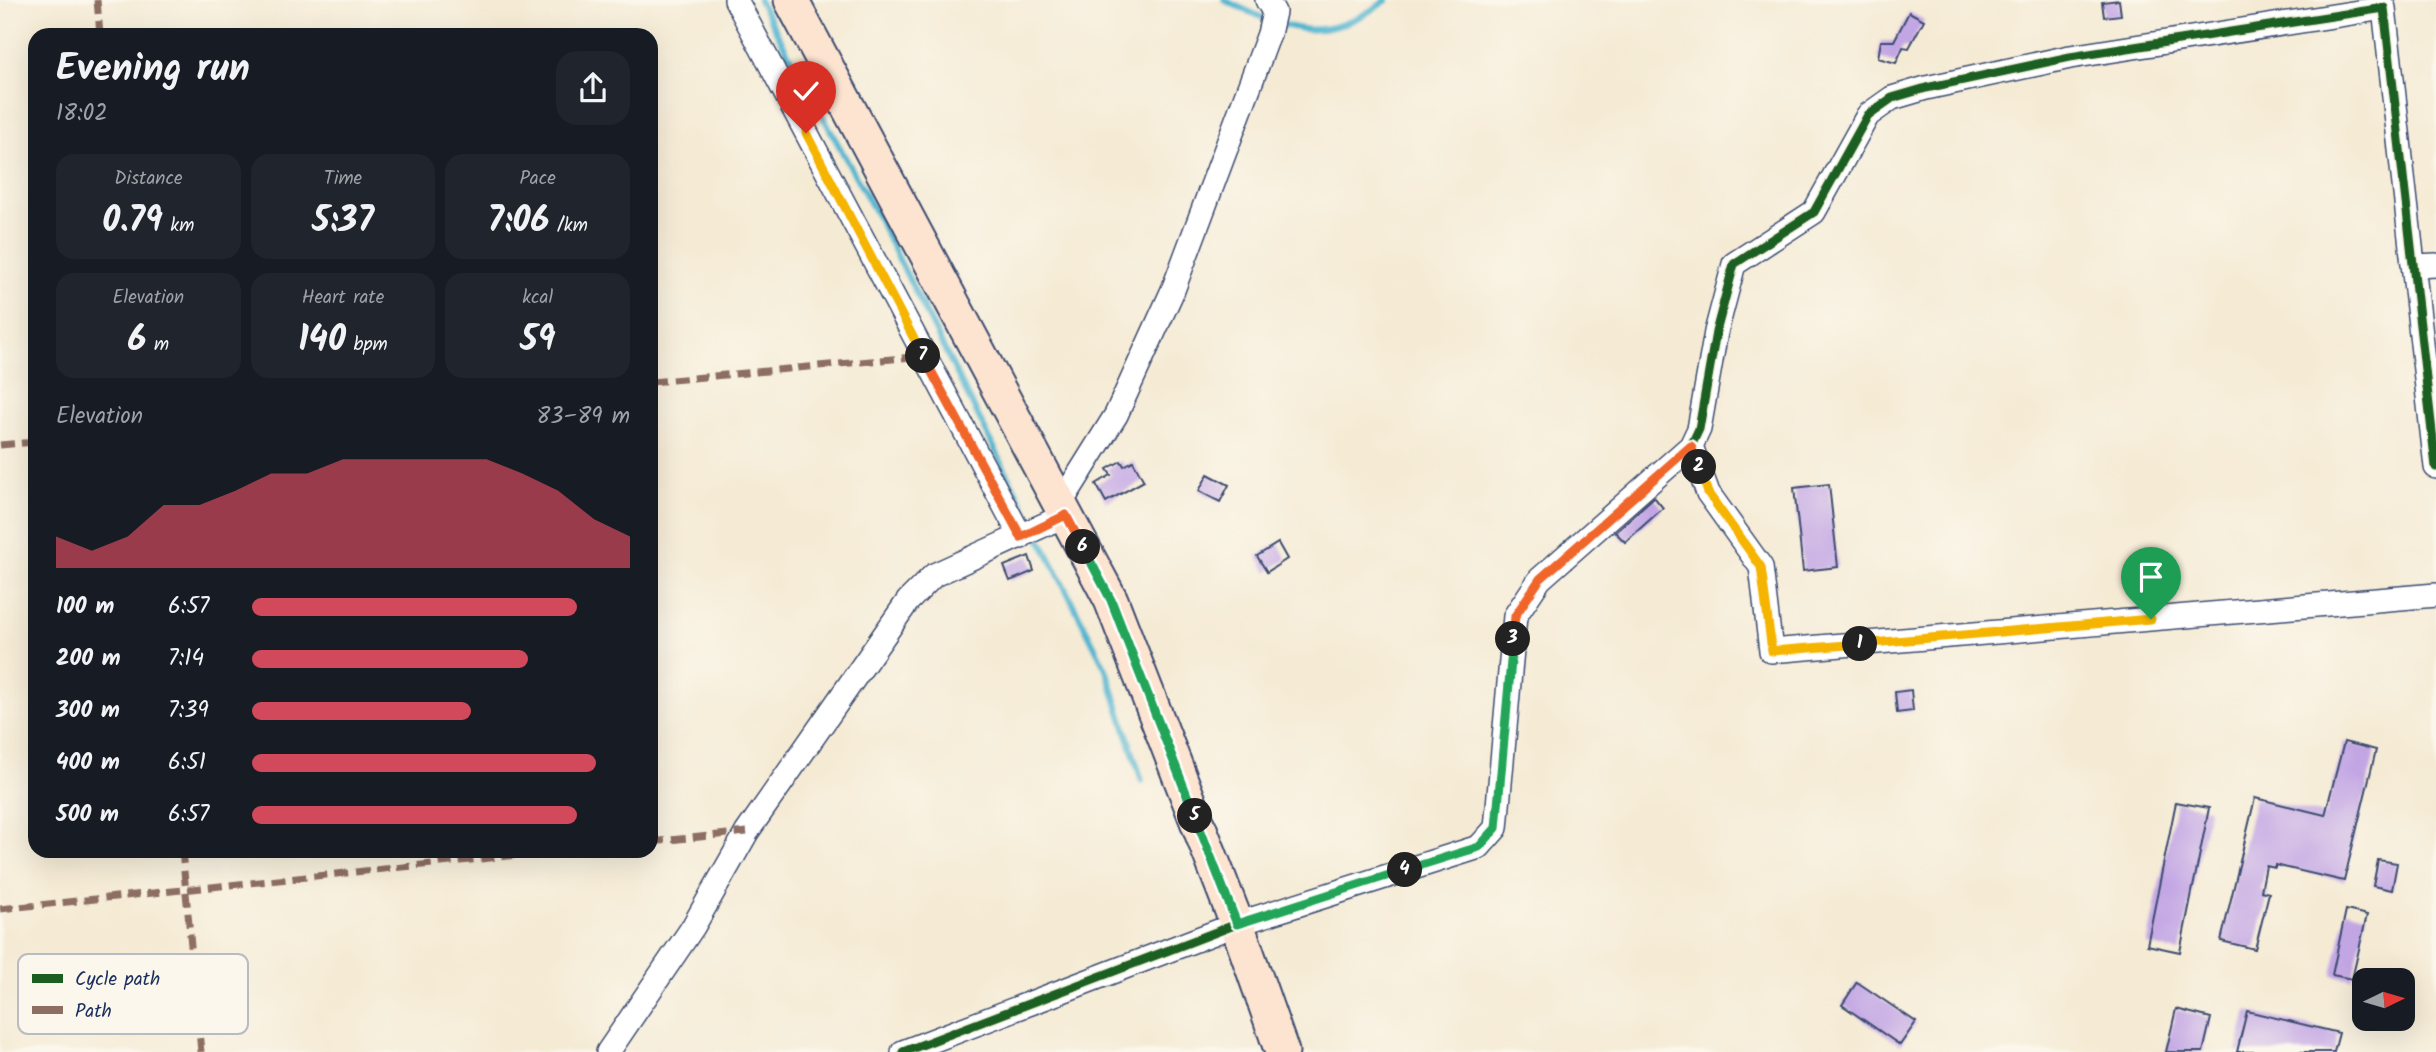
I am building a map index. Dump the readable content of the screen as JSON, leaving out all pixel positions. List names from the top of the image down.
{
  "legend": ["Cycle path", "Path"],
  "north": "right",
  "page": {
    "heading": ["Evening run", "18:02"],
    "stats": [
      ["Distance", "0.79 km"],
      ["Time", "5:37"],
      ["Pace", "7:06 /km"],
      ["Elevation", "6 m"],
      ["Heart rate", "140 bpm"],
      ["kcal", "59"]
    ],
    "pins": [
      "7",
      "2",
      "6",
      "3",
      "1",
      "5",
      "4"
    ],
    "chart": ["Elevation", "83–89 m"],
    "list": [
      {
        "name": "100 m",
        "note": "6:57"
      },
      {
        "name": "200 m",
        "note": "7:14"
      },
      {
        "name": "300 m",
        "note": "7:39"
      },
      {
        "name": "400 m",
        "note": "6:51"
      },
      {
        "name": "500 m",
        "note": "6:57"
      }
    ]
  }
}
